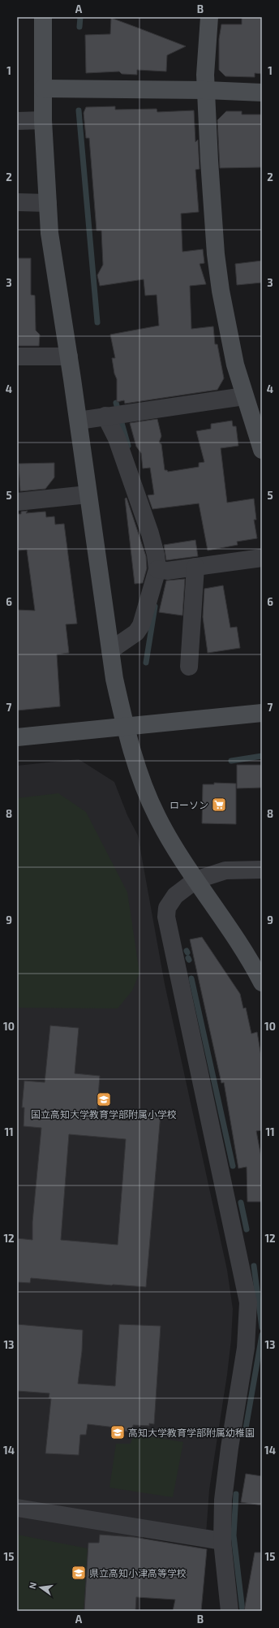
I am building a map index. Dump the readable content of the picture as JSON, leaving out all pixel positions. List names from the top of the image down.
{
  "places": {
    "supermarket": ["ローソン"],
    "school or university": ["国立高知大学教育学部附属小学校", "高知大学教育学部附属幼稚園", "県立高知小津高等学校"]
  },
  "north": "left",
  "grid": {
    "columns": ["A", "B"],
    "rows": [
      "1",
      "2",
      "3",
      "4",
      "5",
      "6",
      "7",
      "8",
      "9",
      "10",
      "11",
      "12",
      "13",
      "14",
      "15"
    ]
  }
}
